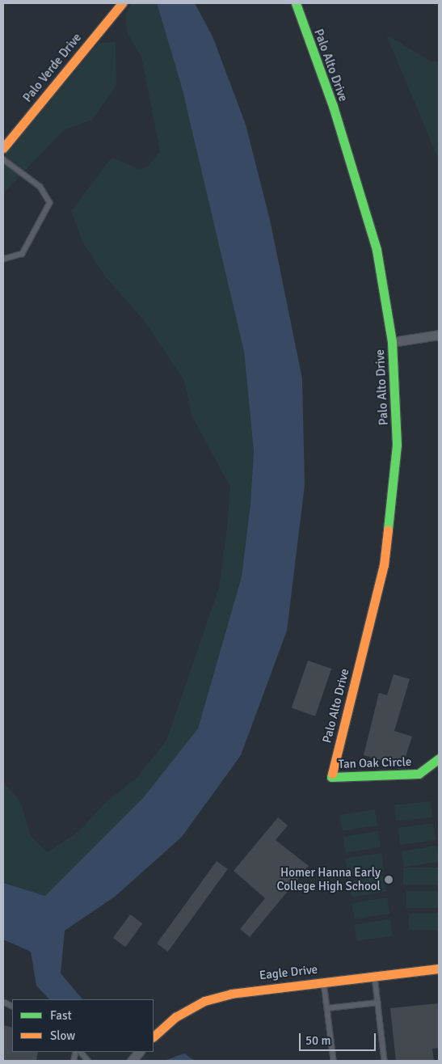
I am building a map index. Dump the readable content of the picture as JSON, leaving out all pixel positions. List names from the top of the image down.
{
  "streets": {
    "street": [
      "Palo Alto Drive",
      "Palo Verde Drive",
      "Tan Oak Circle",
      "Eagle Drive"
    ]
  },
  "crossings": [
    ["Palo Alto Drive", "Tan Oak Circle"]
  ],
  "places": ["Homer Hanna Early College High School"],
  "legend": ["Fast", "Slow"],
  "scale_bar": "50 m"
}
